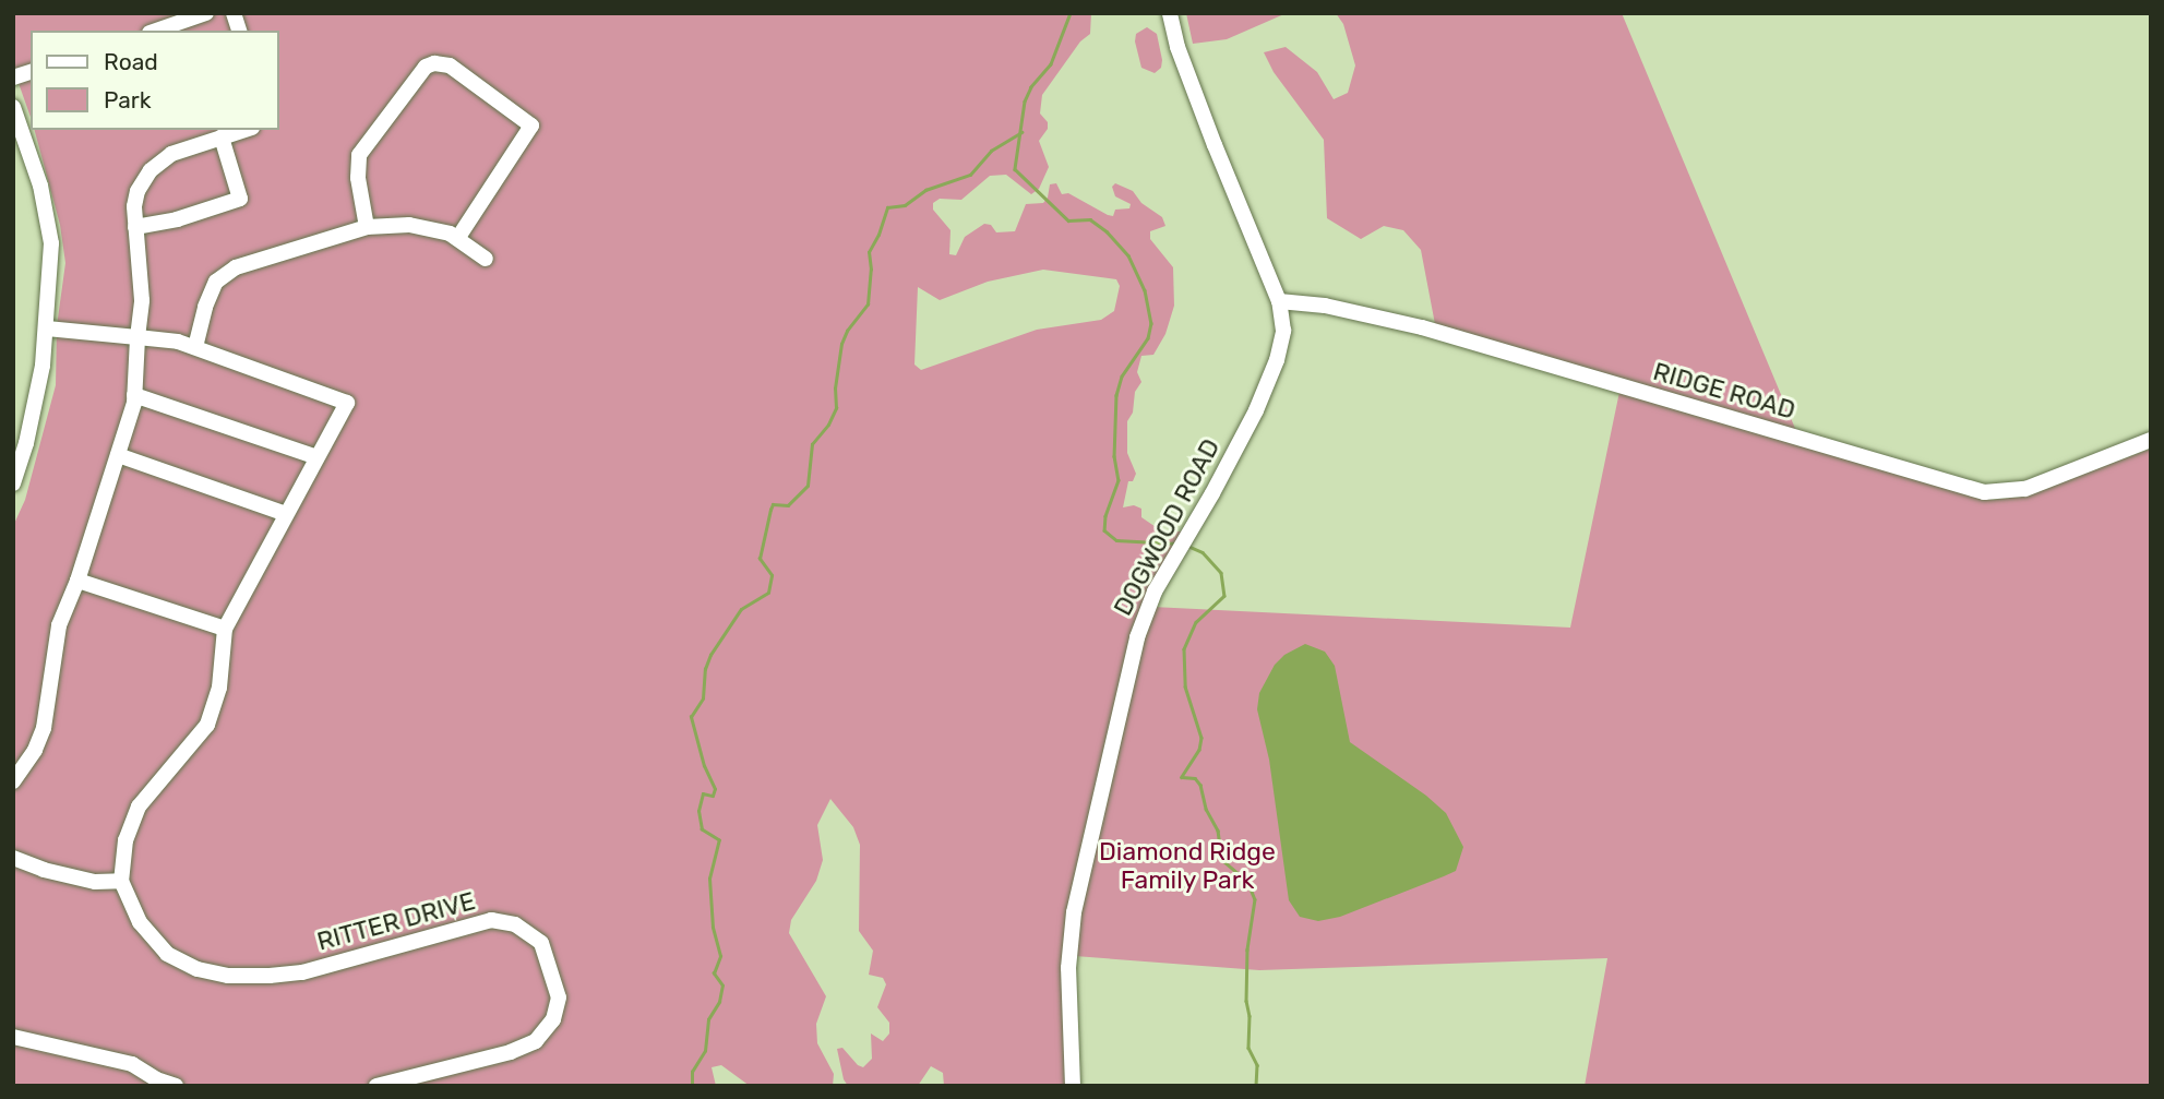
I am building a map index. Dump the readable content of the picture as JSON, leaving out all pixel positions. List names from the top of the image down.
{
  "streets": {
    "street": ["RIDGE ROAD", "DOGWOOD ROAD", "RITTER DRIVE"]
  },
  "crossings": [
    ["RIDGE ROAD", "DOGWOOD ROAD"]
  ],
  "parks": ["Diamond Ridge Family Park"],
  "legend": ["Road", "Park"]
}
